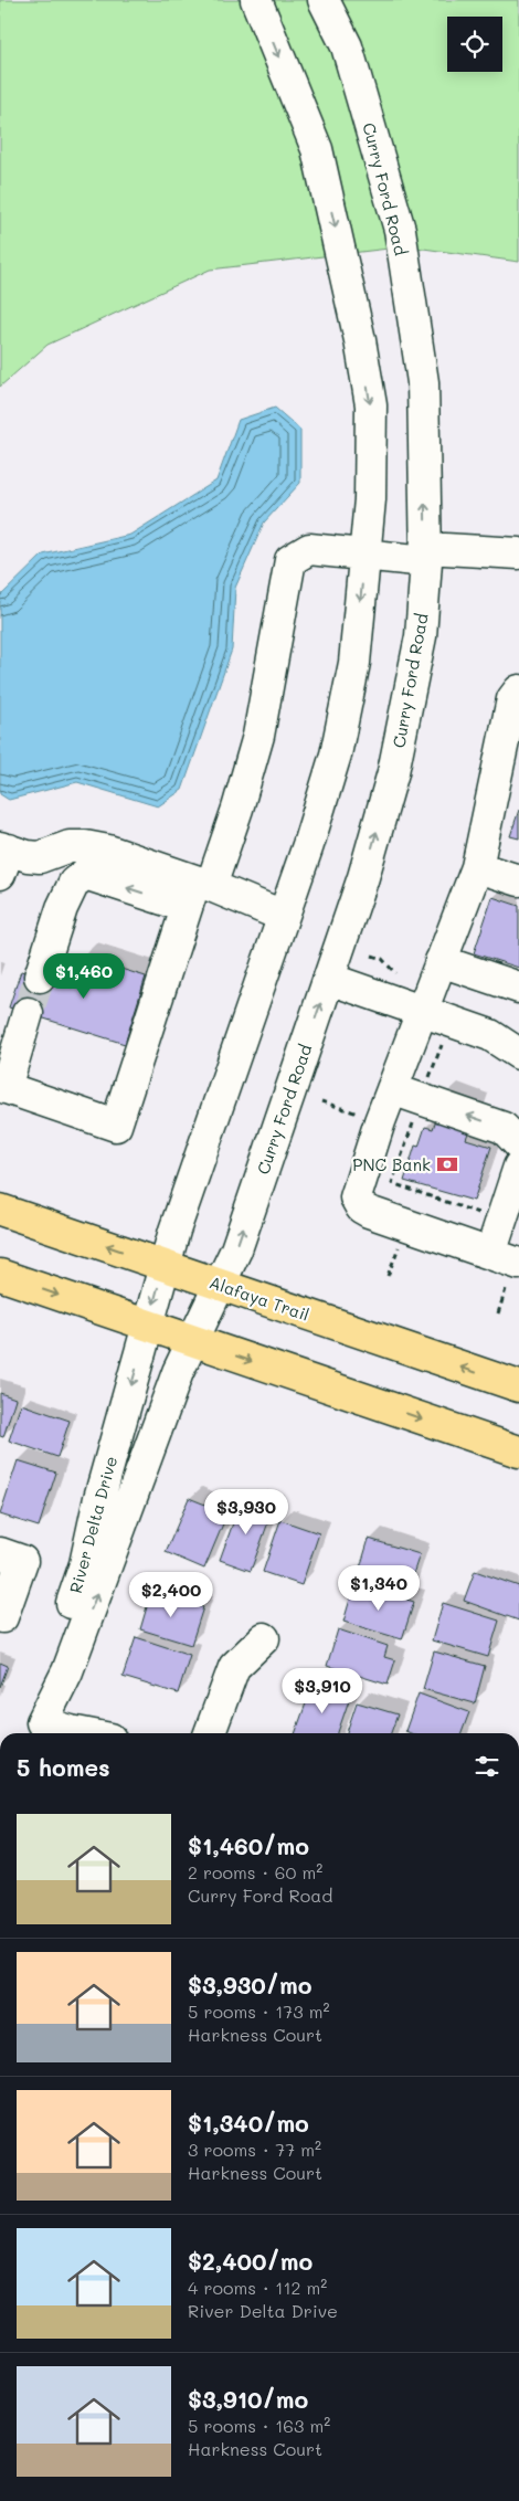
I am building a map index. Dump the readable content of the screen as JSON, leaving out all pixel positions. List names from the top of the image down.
{
  "streets": {
    "main road": ["Alafaya Trail"],
    "street": ["Curry Ford Road", "River Delta Drive"]
  },
  "crossings": [
    ["Curry Ford Road", "Alafaya Trail"],
    ["Curry Ford Road", "River Delta Drive"]
  ],
  "places": {
    "bank": ["PNC Bank"]
  },
  "page": {
    "price": [
      "$1,460",
      "$3,930",
      "$1,340",
      "$2,400",
      "$3,910"
    ],
    "heading": "5 homes",
    "list": [
      {
        "name": "$1,460/mo",
        "note": "2 rooms · 60 m² · Curry Ford Road"
      },
      {
        "name": "$3,930/mo",
        "note": "5 rooms · 173 m² · Harkness Court"
      },
      {
        "name": "$1,340/mo",
        "note": "3 rooms · 77 m² · Harkness Court"
      },
      {
        "name": "$2,400/mo",
        "note": "4 rooms · 112 m² · River Delta Drive"
      },
      {
        "name": "$3,910/mo",
        "note": "5 rooms · 163 m² · Harkness Court"
      }
    ]
  }
}
